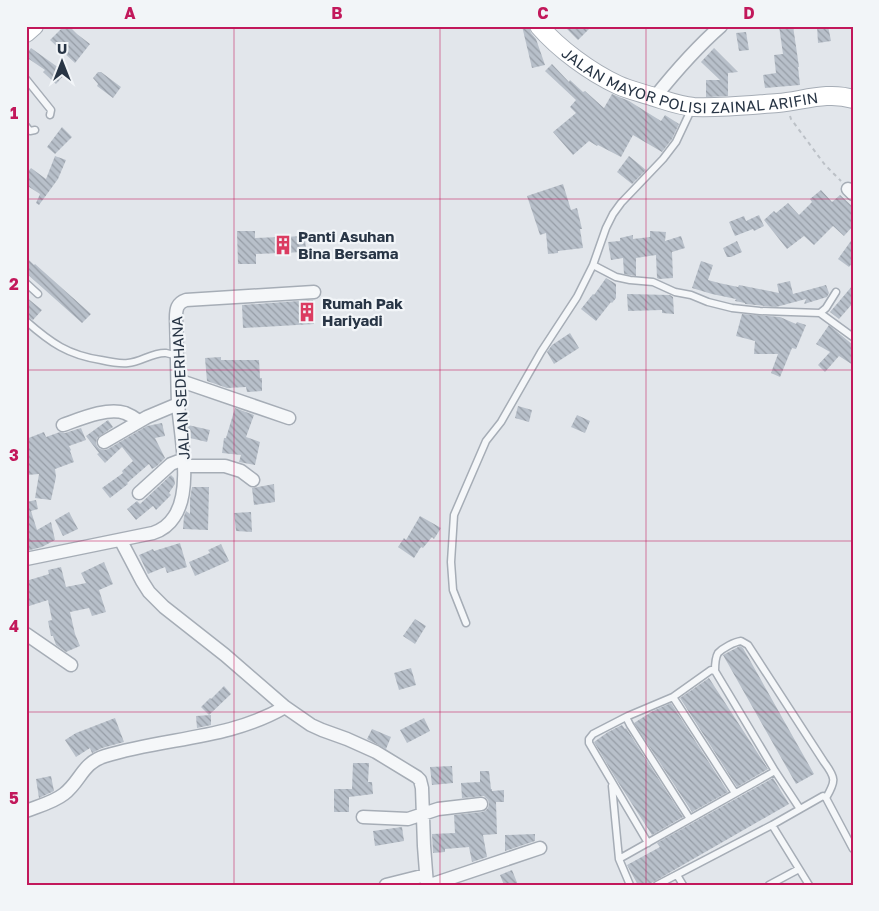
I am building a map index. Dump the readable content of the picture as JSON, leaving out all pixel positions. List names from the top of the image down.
{
  "streets": {
    "main road": ["JALAN MAYOR POLISI ZAINAL ARIFIN"],
    "street": ["JALAN SEDERHANA"]
  },
  "places": {
    "building": ["Panti Asuhan Bina Bersama", "Rumah Pak Hariyadi"]
  },
  "north": "top",
  "grid": {
    "columns": [
      "A",
      "B",
      "C",
      "D"
    ],
    "rows": [
      "1",
      "2",
      "3",
      "4",
      "5"
    ]
  }
}
